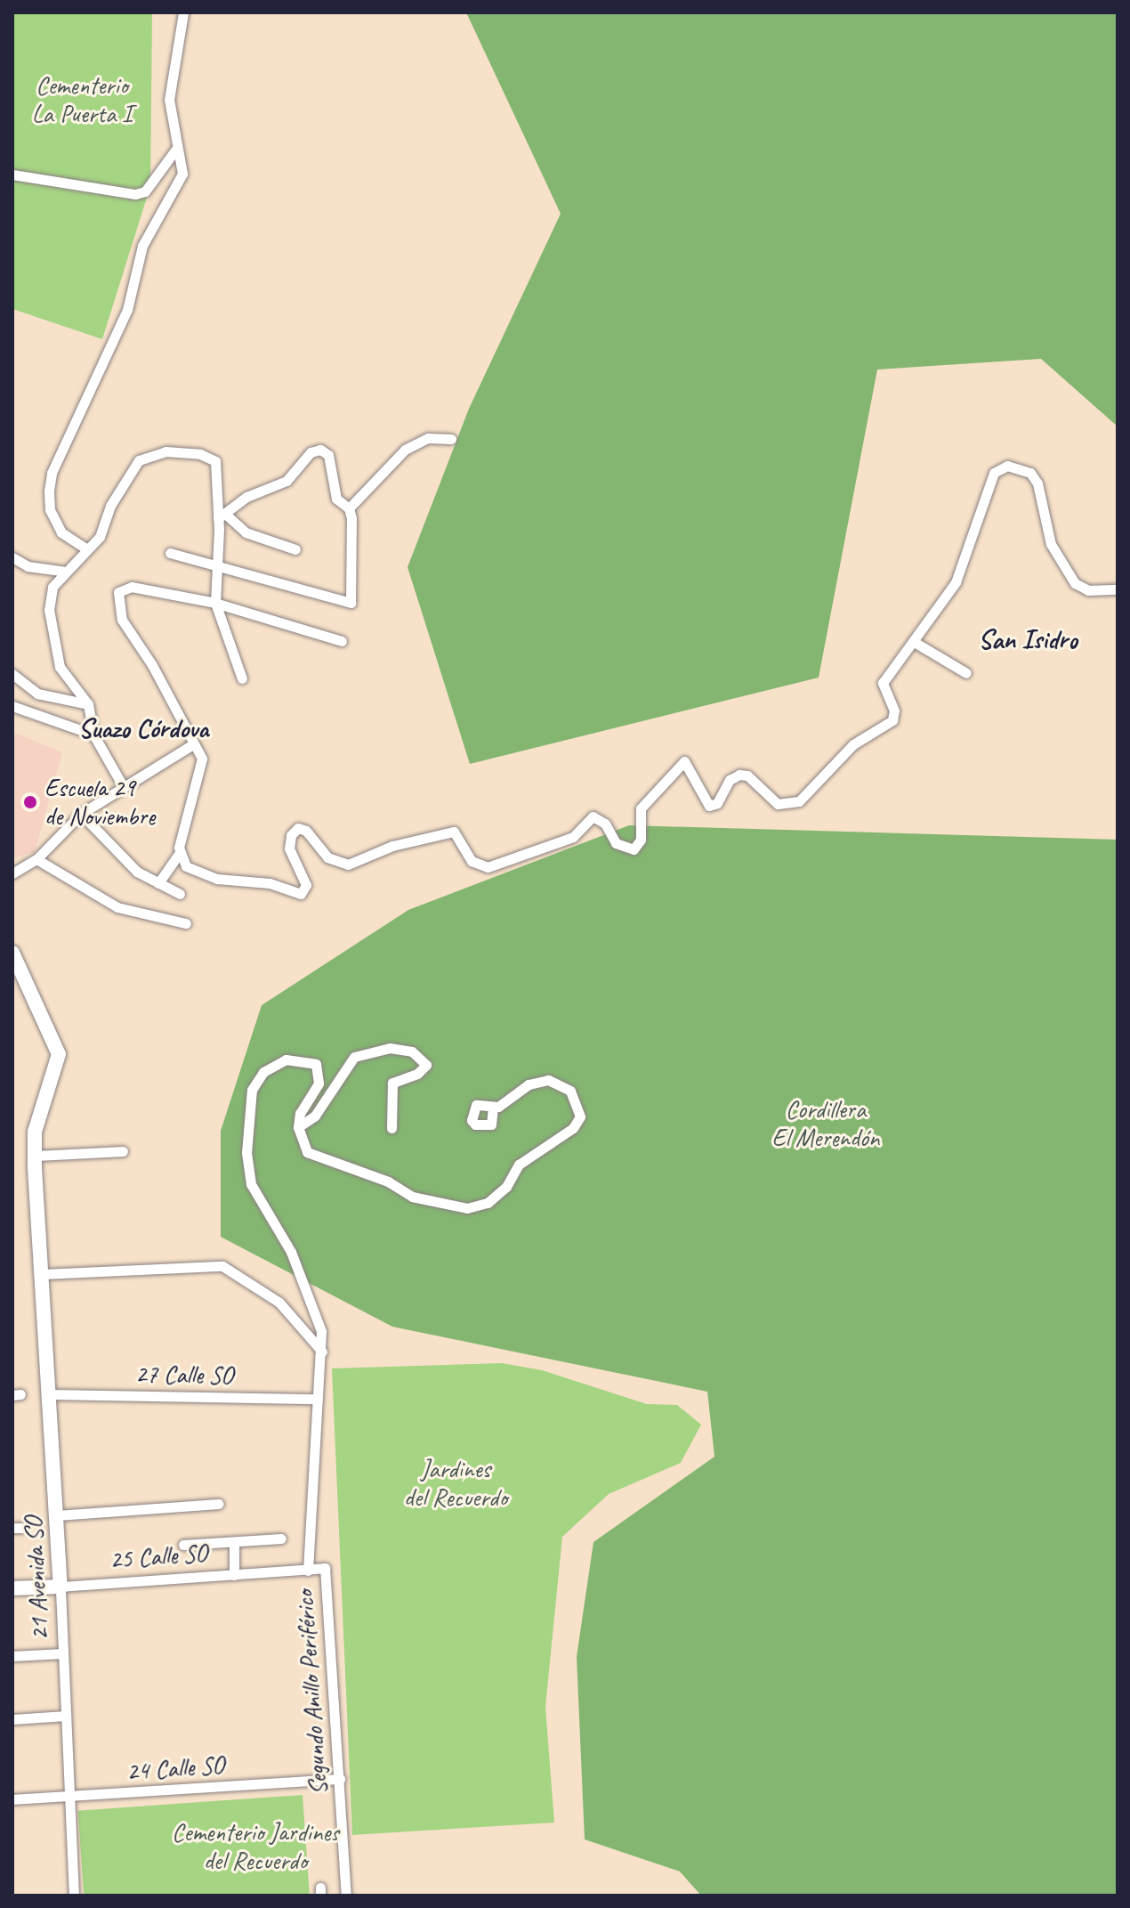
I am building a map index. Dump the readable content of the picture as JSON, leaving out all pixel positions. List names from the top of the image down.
{
  "streets": {
    "street": [
      "27 Calle SO",
      "25 Calle SO",
      "21 Avenida SO",
      "Segundo Anillo Periférico",
      "24 Calle SO"
    ]
  },
  "crossings": [
    ["27 Calle SO", "21 Avenida SO"],
    ["27 Calle SO", "Segundo Anillo Periférico"],
    ["25 Calle SO", "21 Avenida SO"],
    ["25 Calle SO", "Segundo Anillo Periférico"],
    ["21 Avenida SO", "24 Calle SO"],
    ["Segundo Anillo Periférico", "24 Calle SO"]
  ],
  "districts": ["San Isidro", "Suazo Córdova"],
  "parks": [
    "Cementerio La Puerta I",
    "Cordillera El Merendón",
    "Jardines del Recuerdo",
    "Cementerio Jardines del Recuerdo"
  ],
  "places": ["Escuela 29 de Noviembre"]
}
